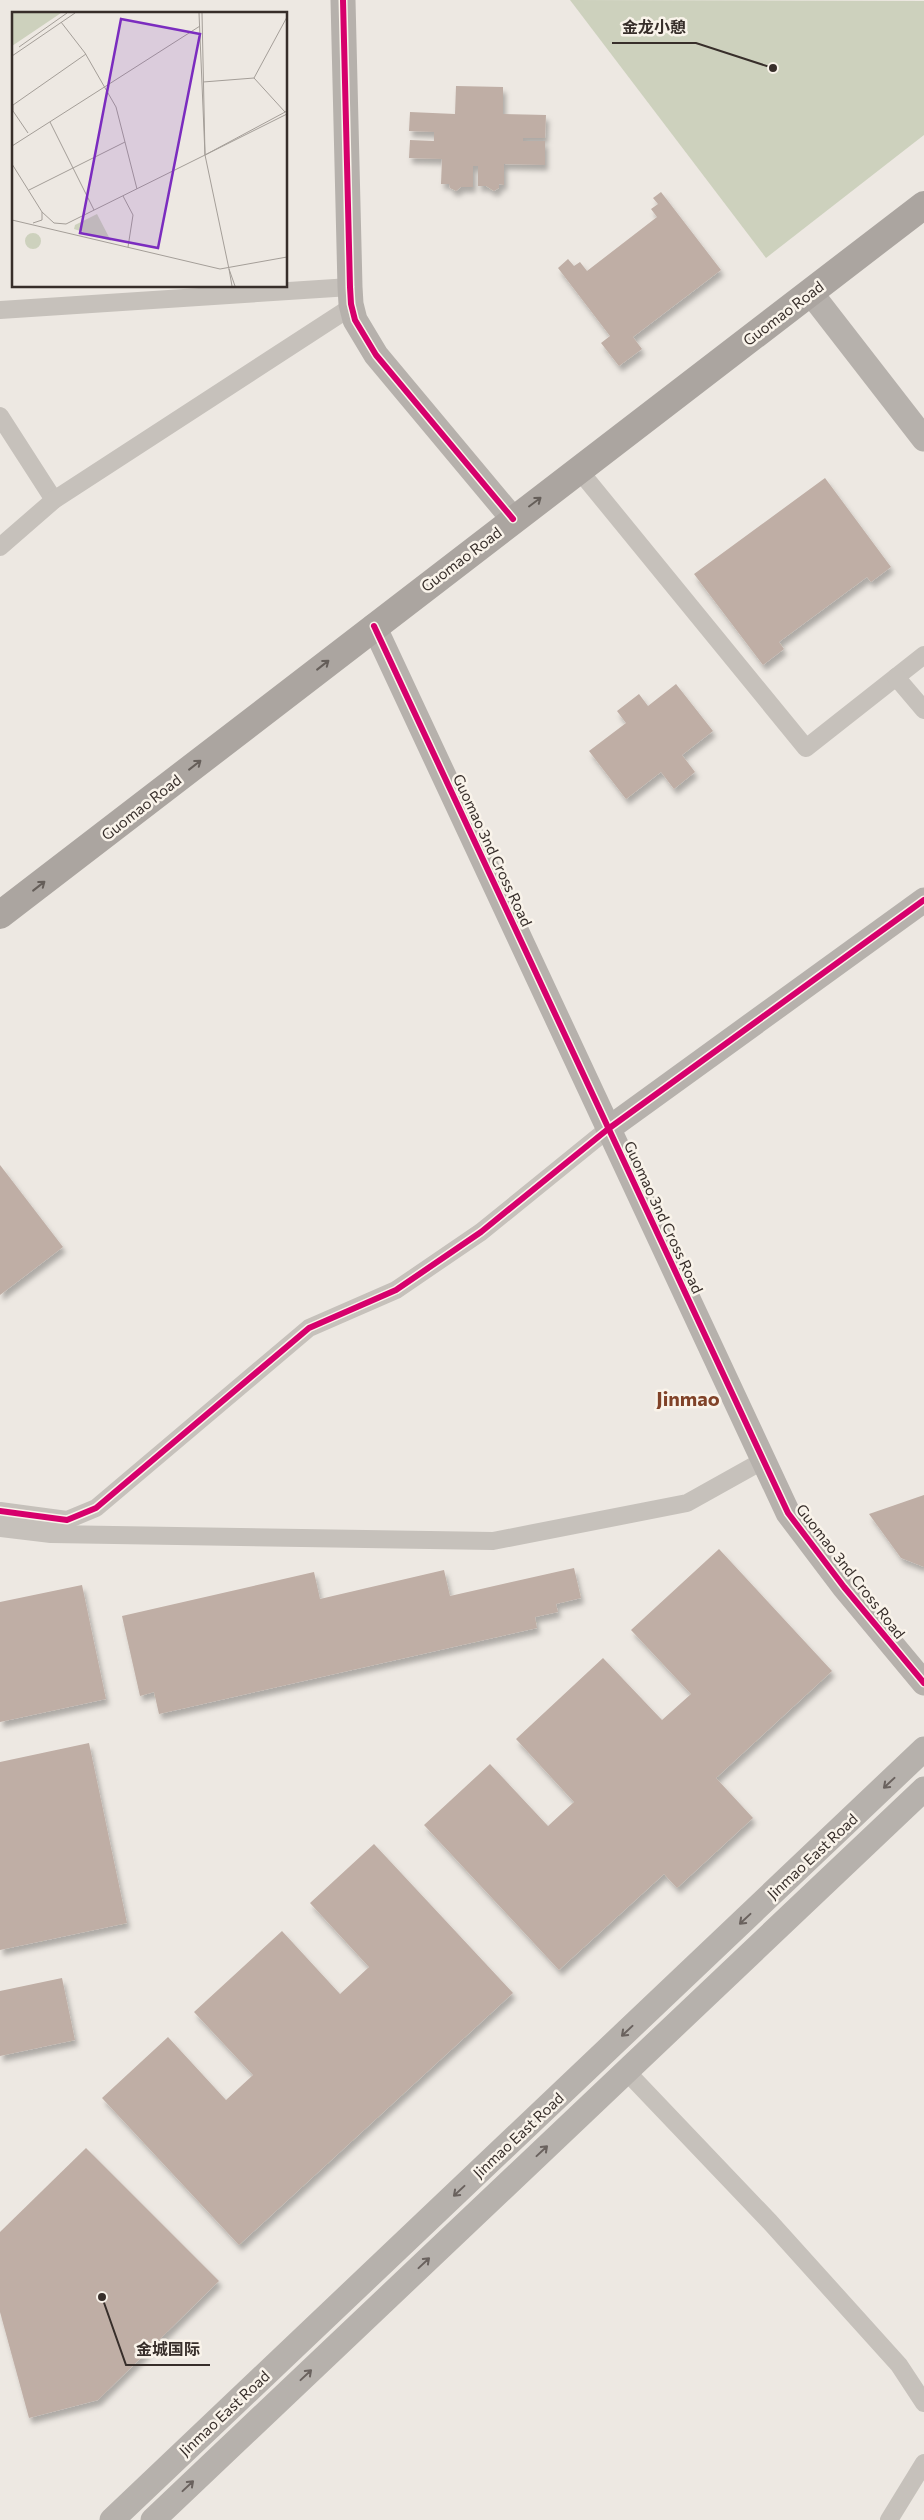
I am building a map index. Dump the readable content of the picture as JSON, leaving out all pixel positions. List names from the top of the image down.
{
  "streets": {
    "main road": ["Guomao Road"],
    "street": ["Guomao 3nd Cross Road", "Jinmao East Road"]
  },
  "crossings": [
    ["Guomao Road", "Guomao 3nd Cross Road"]
  ],
  "one_way": ["Guomao Road"],
  "districts": ["Jinmao"],
  "places": ["金龙小憩", "金城国际"]
}
